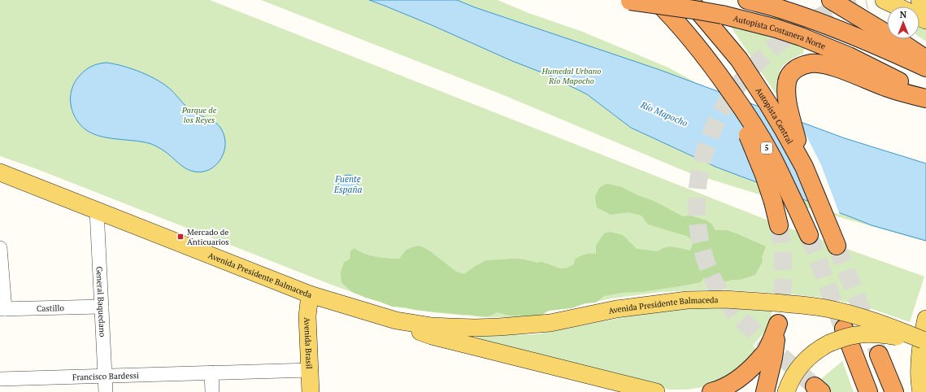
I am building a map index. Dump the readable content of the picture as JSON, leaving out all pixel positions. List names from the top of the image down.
{
  "streets": {
    "highway": ["Autopista Costanera Norte", "Autopista Central", "5"],
    "main road": ["Avenida Presidente Balmaceda", "Avenida Brasil"],
    "street": ["General Baquedano", "Castillo", "Francisco Bardessi"]
  },
  "crossings": [
    ["Avenida Presidente Balmaceda", "General Baquedano"],
    ["Avenida Presidente Balmaceda", "Avenida Brasil"],
    ["General Baquedano", "Castillo"],
    ["General Baquedano", "Francisco Bardessi"],
    ["Avenida Brasil", "Francisco Bardessi"]
  ],
  "water": ["Río Mapocho", "Fuente España"],
  "parks": ["Humedal Urbano Río Mapocho", "Parque de los Reyes"],
  "places": {
    "transit": ["Mercado de Anticuarios"]
  },
  "north": "top"
}
